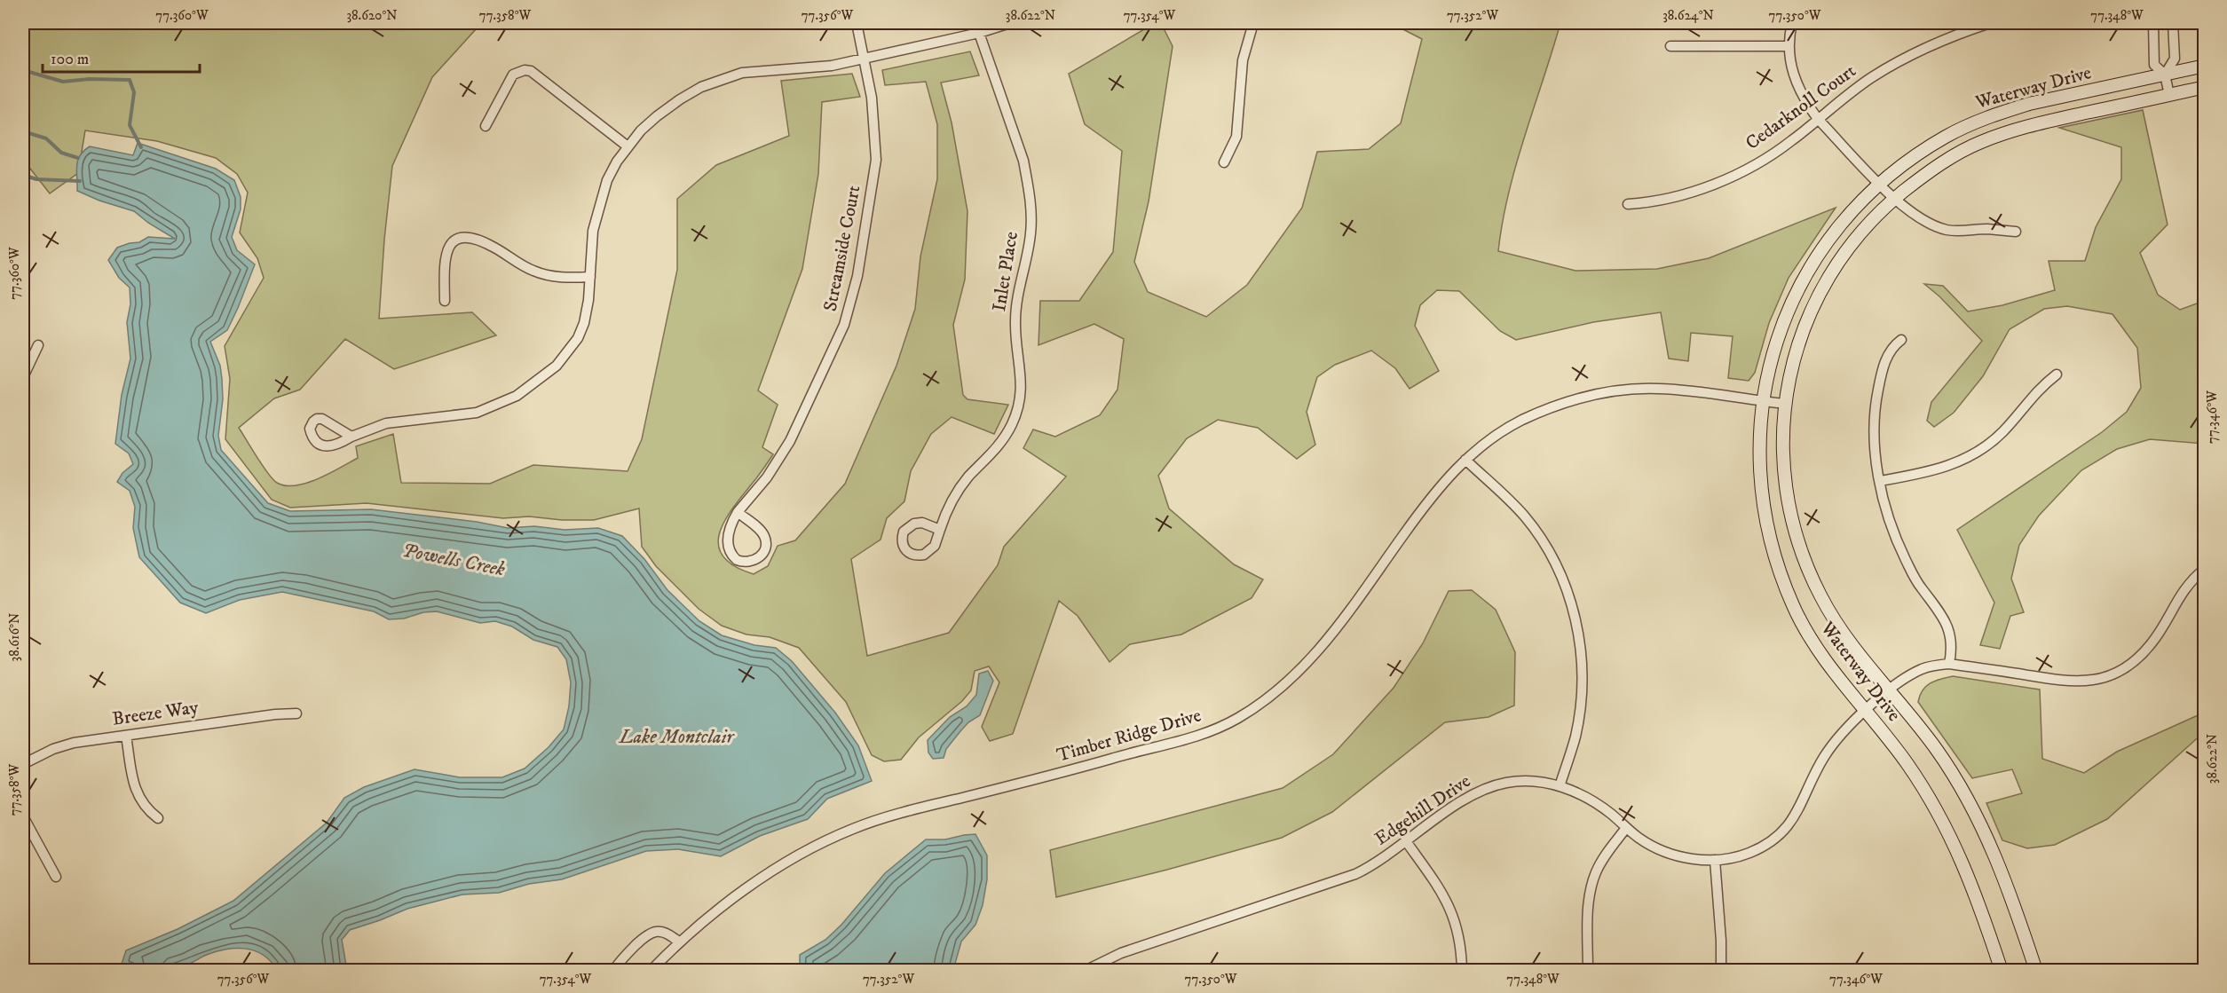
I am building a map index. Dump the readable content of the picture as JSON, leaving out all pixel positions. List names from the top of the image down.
{
  "streets": {
    "main road": ["Waterway Drive"],
    "street": [
      "Cedarknoll Court",
      "Streamside Court",
      "Inlet Place",
      "Breeze Way",
      "Timber Ridge Drive",
      "Edgehill Drive"
    ]
  },
  "crossings": [
    ["Waterway Drive", "Timber Ridge Drive"],
    ["Waterway Drive", "Edgehill Drive"]
  ],
  "water": ["Powells Creek", "Lake Montclair"],
  "scale_bar": "100 m",
  "coordinates": [
    "77.360°W",
    "38.620°N",
    "77.358°W",
    "77.356°W",
    "38.622°N",
    "77.354°W",
    "77.352°W",
    "38.624°N",
    "77.350°W",
    "77.348°W",
    "77.346°W",
    "38.616°N"
  ]
}
